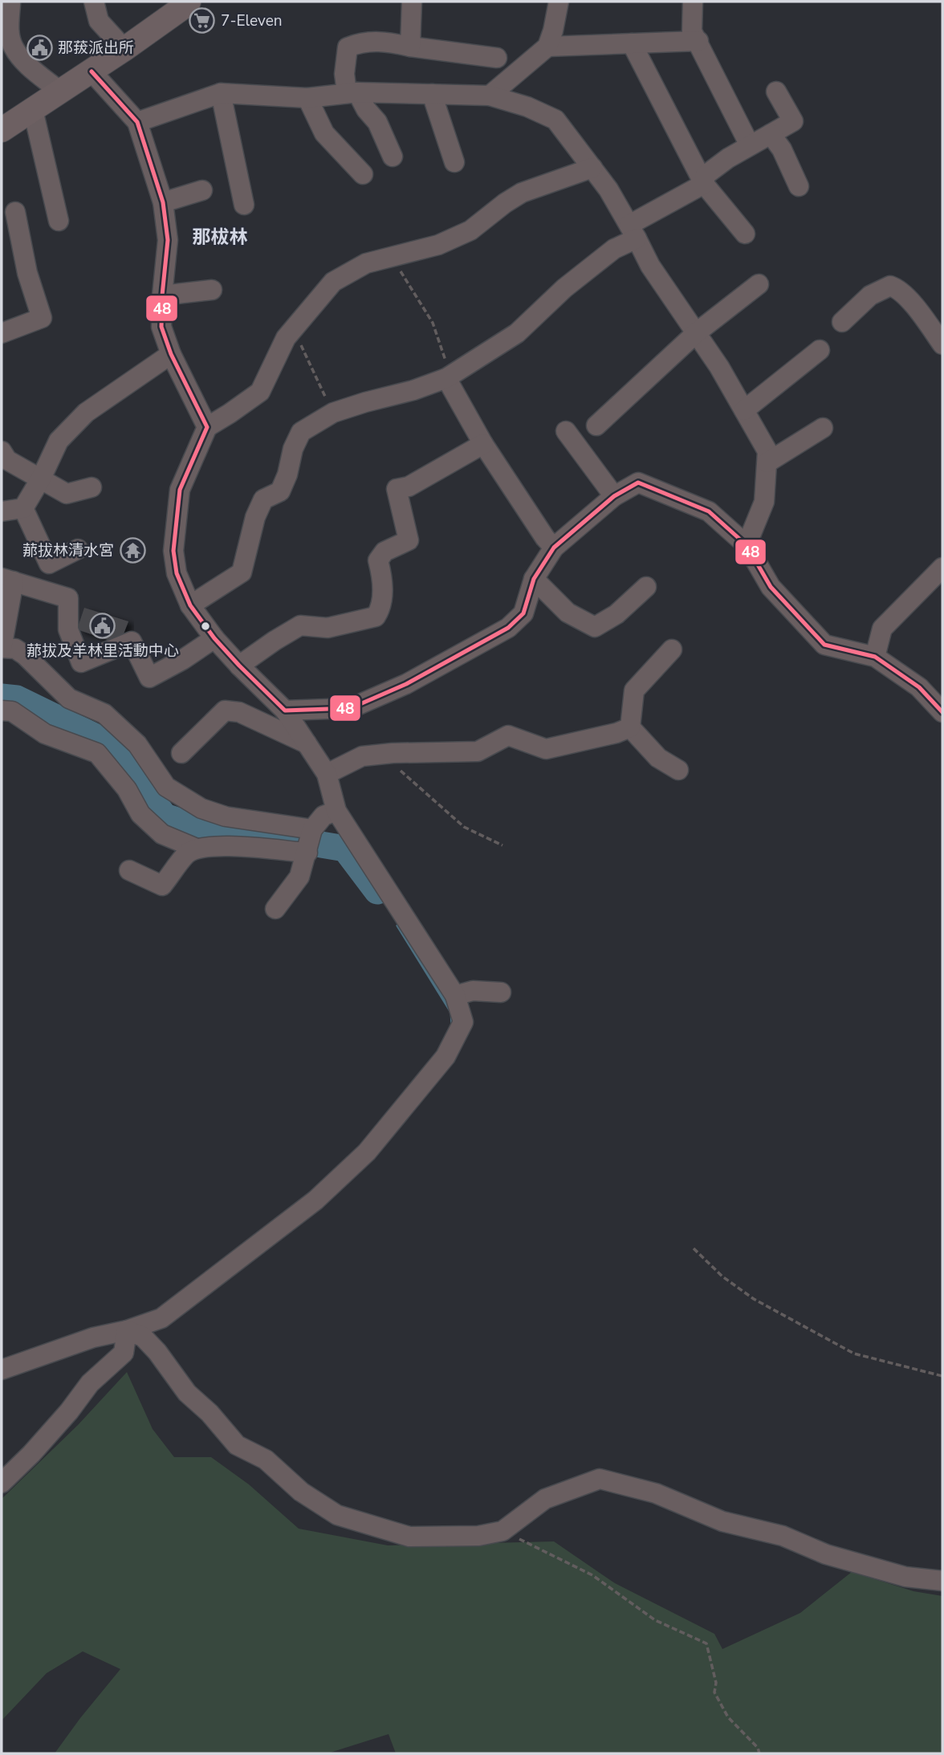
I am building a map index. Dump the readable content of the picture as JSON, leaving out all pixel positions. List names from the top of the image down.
{
  "districts": ["那柭林"],
  "places": {
    "supermarket": ["7-Eleven"],
    "public building": ["那菝派出所", "𦰡拔及羊林里活動中心"],
    "temple": ["𦰡拔林清水宮"]
  },
  "lines": ["transit line 48"]
}
